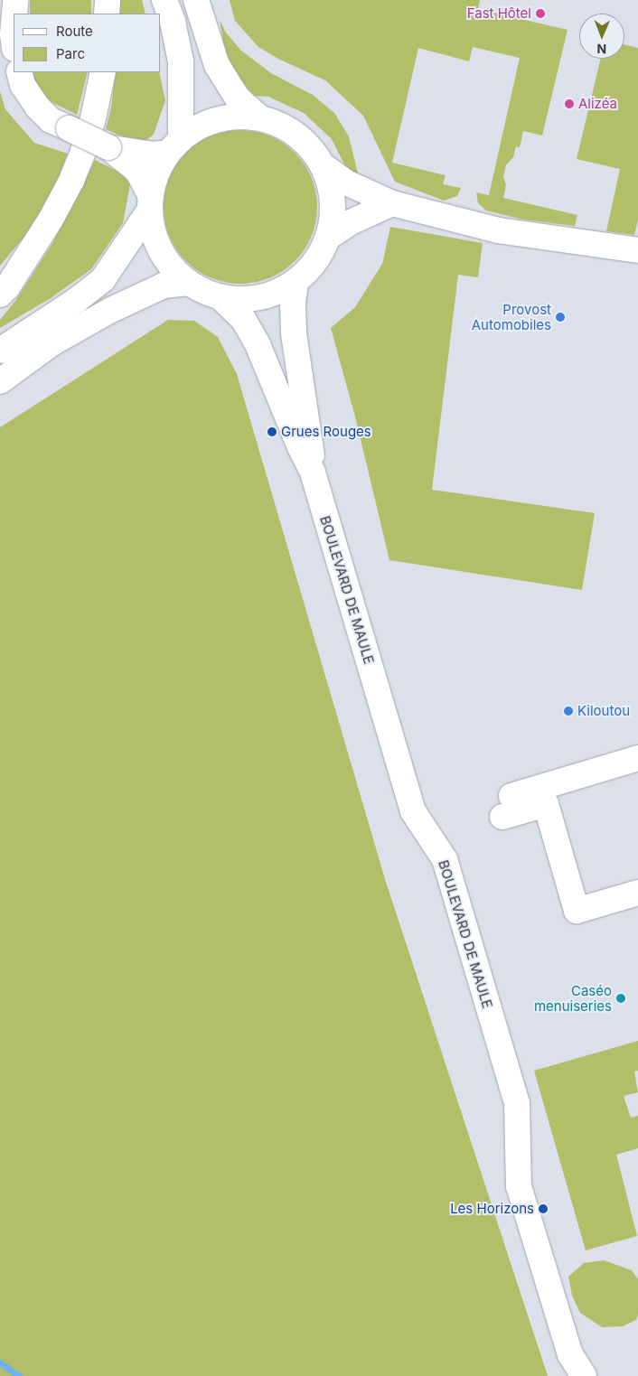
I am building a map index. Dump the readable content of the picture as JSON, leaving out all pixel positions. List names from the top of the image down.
{
  "streets": {
    "main road": ["BOULEVARD DE MAULE"]
  },
  "places": [
    "Fast Hôtel",
    "Alizéa",
    "Provost Automobiles",
    "Grues Rouges",
    "Kiloutou",
    "Caséo menuiseries",
    "Les Horizons"
  ],
  "legend": ["Route", "Parc"],
  "north": "bottom"
}
